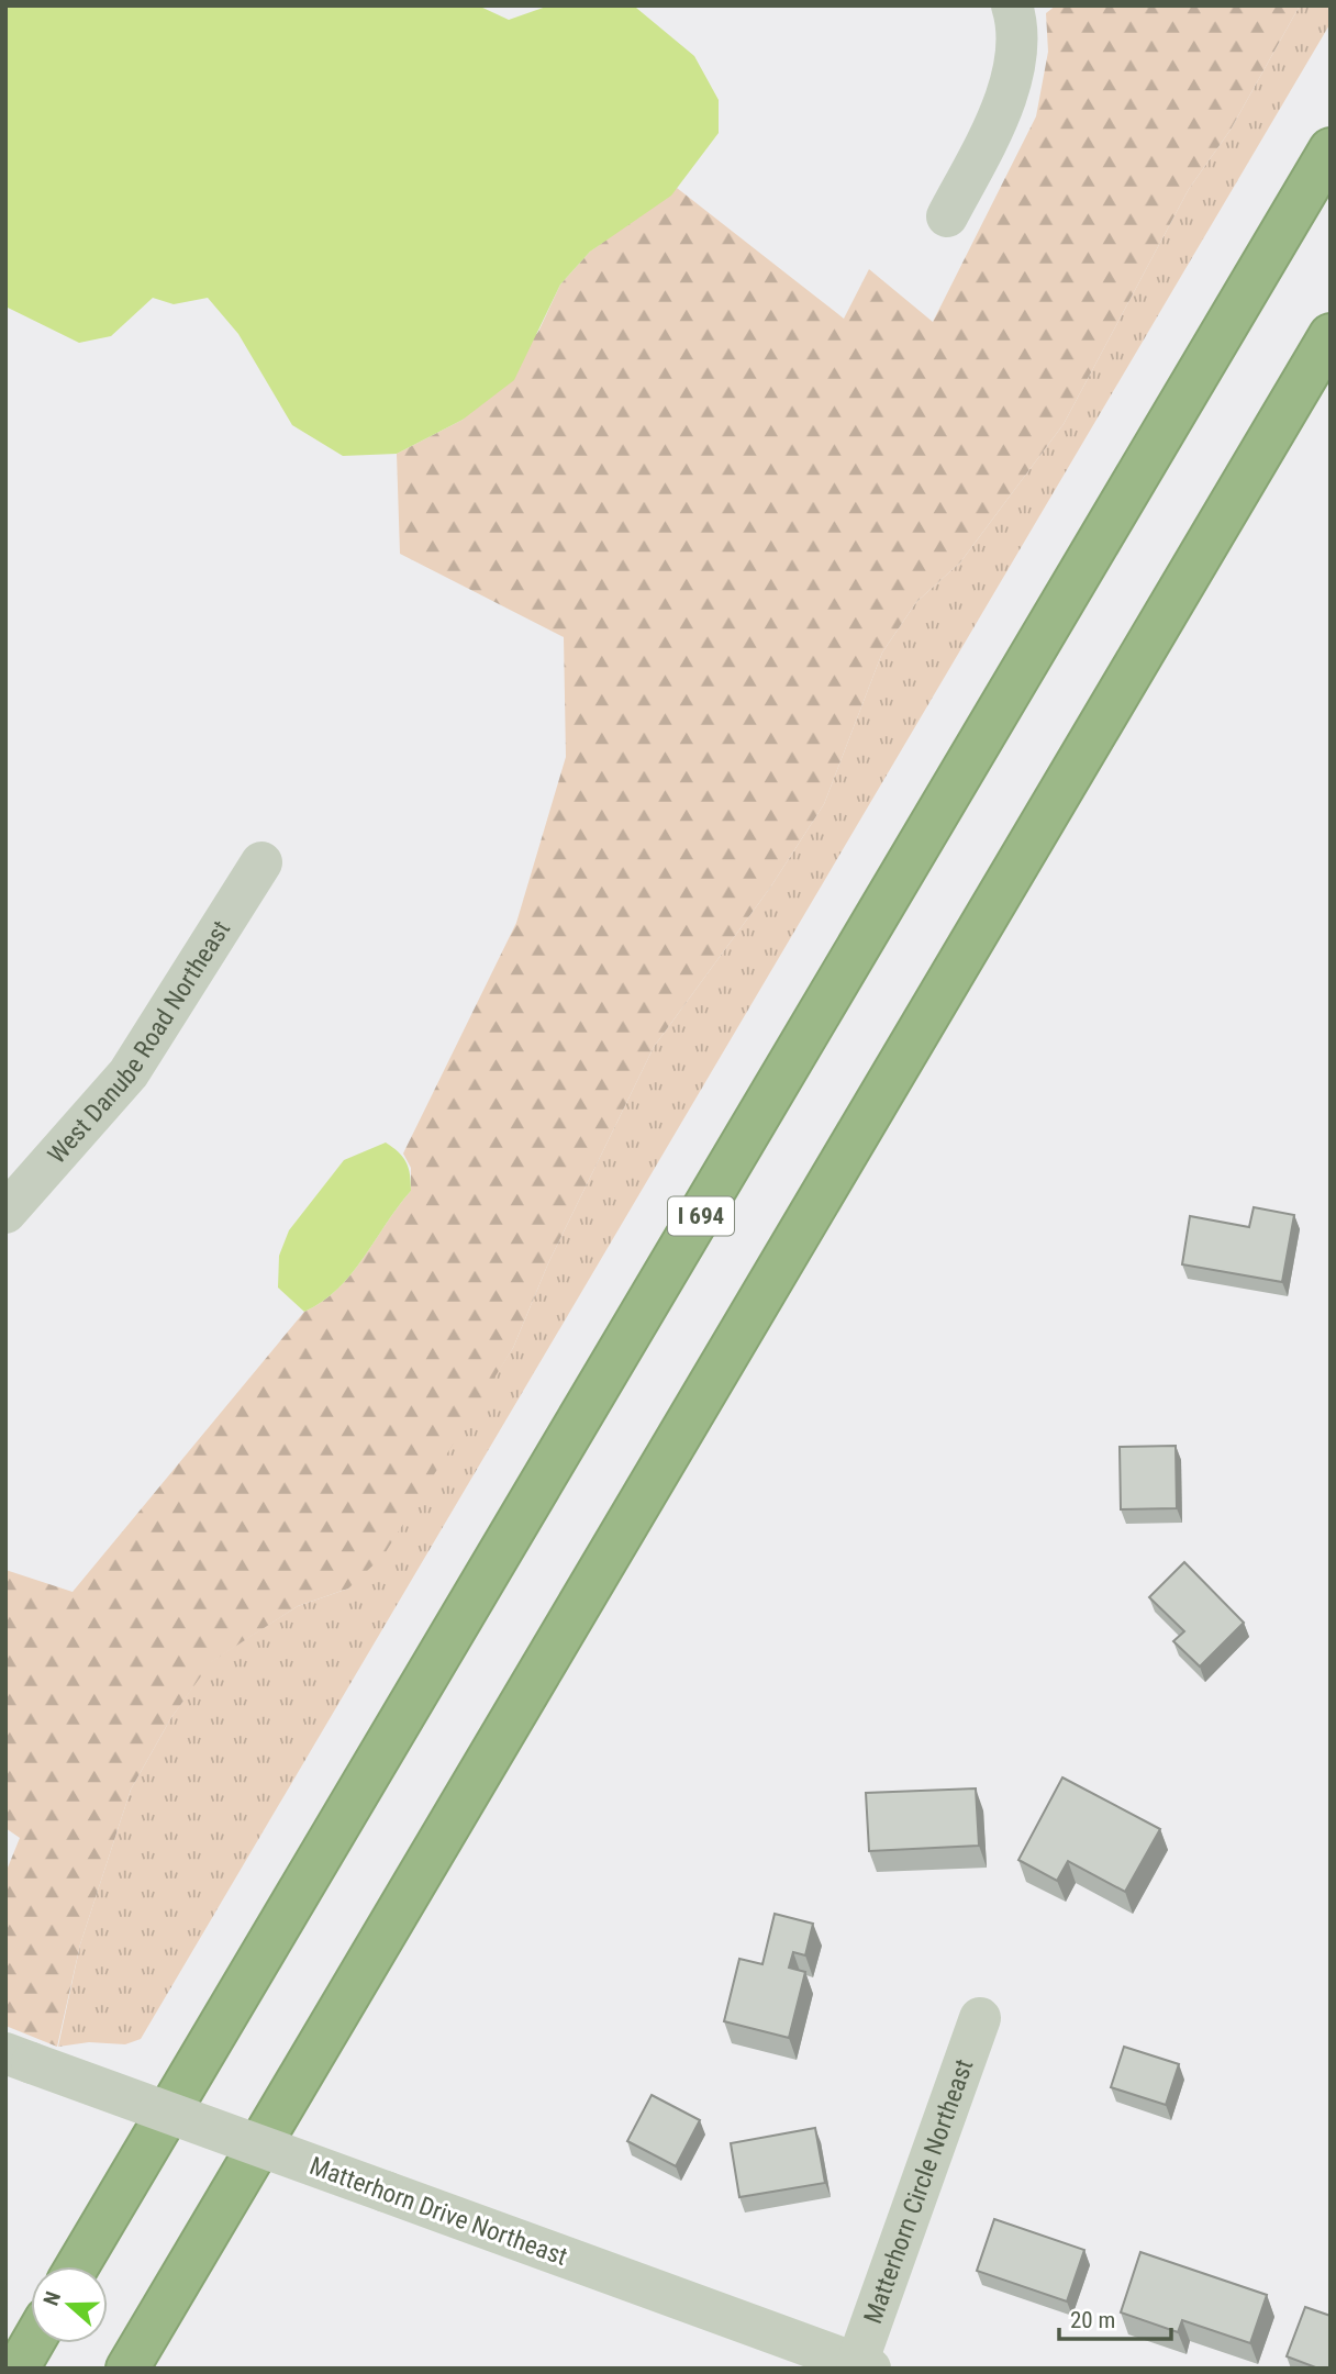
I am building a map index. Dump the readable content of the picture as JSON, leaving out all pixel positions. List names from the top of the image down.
{
  "streets": {
    "highway": ["I 694"],
    "street": ["West Danube Road Northeast", "Matterhorn Circle Northeast", "Matterhorn Drive Northeast"]
  },
  "crossings": [
    ["Matterhorn Circle Northeast", "Matterhorn Drive Northeast"]
  ],
  "scale_bar": "20 m",
  "north": "left"
}
